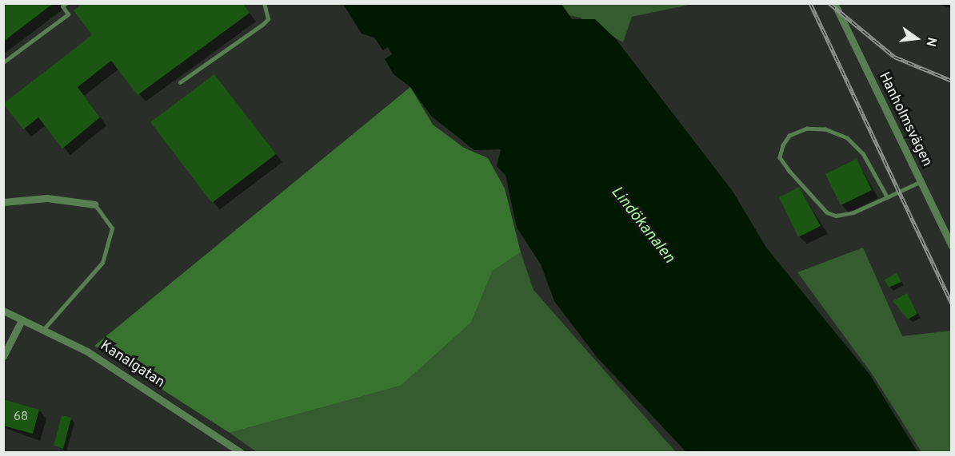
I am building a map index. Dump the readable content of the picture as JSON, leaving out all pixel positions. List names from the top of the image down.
{
  "streets": {
    "street": ["Hanholmsvägen", "Kanalgatan"]
  },
  "water": ["Lindökanalen"],
  "house_numbers": ["68"],
  "north": "right"
}
